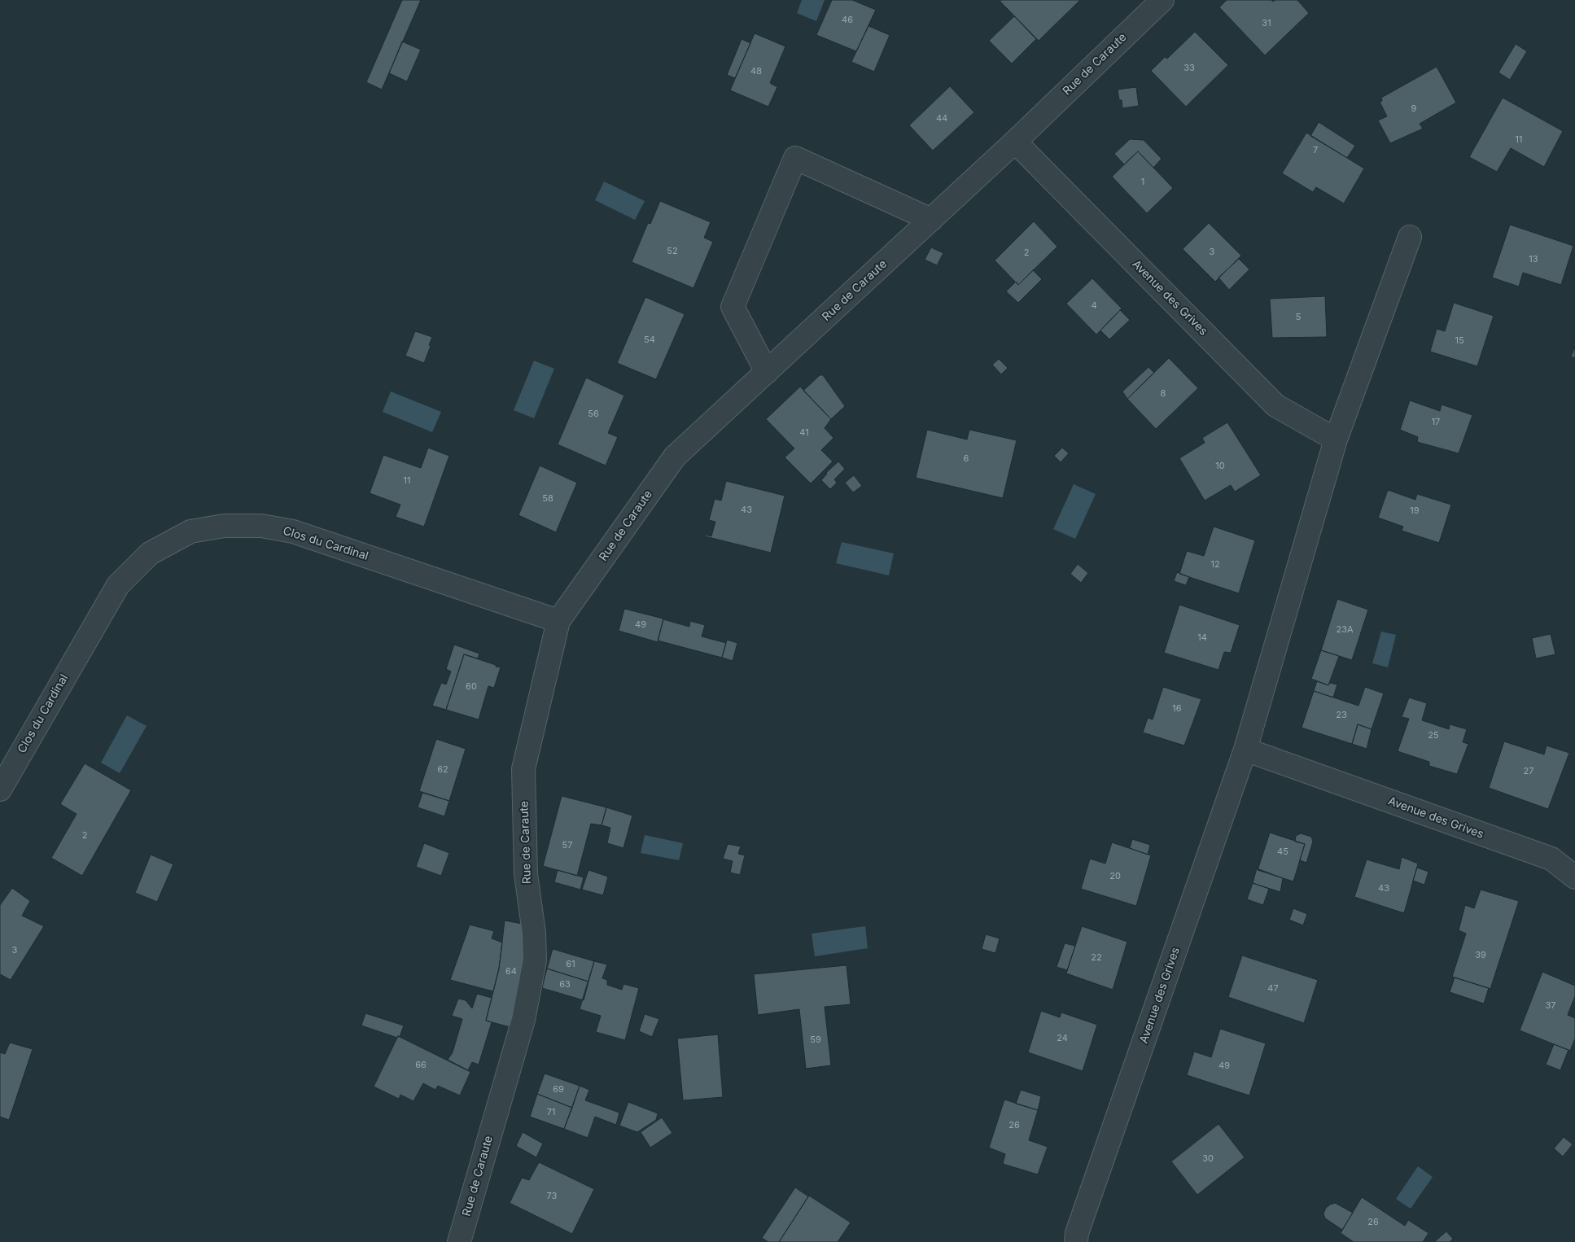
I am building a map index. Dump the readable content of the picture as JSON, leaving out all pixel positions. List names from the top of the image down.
{
  "streets": {
    "street": ["Rue de Caraute", "Avenue des Grives", "Clos du Cardinal"]
  },
  "crossings": [
    ["Rue de Caraute", "Avenue des Grives"],
    ["Rue de Caraute", "Clos du Cardinal"]
  ],
  "house_numbers": [
    "46",
    "31",
    "33",
    "48",
    "9",
    "44",
    "11",
    "7",
    "1",
    "52",
    "3",
    "2",
    "13",
    "4",
    "5",
    "54",
    "15",
    "8",
    "56",
    "17",
    "41",
    "6",
    "10",
    "11",
    "58",
    "43",
    "19",
    "12",
    "49",
    "23A",
    "14",
    "60",
    "16",
    "23",
    "25",
    "62",
    "27",
    "2",
    "57",
    "45",
    "20",
    "43",
    "3",
    "39",
    "22",
    "61",
    "64",
    "63",
    "47",
    "37",
    "24",
    "59",
    "66",
    "49",
    "69",
    "71",
    "26",
    "30",
    "73",
    "26"
  ]
}
